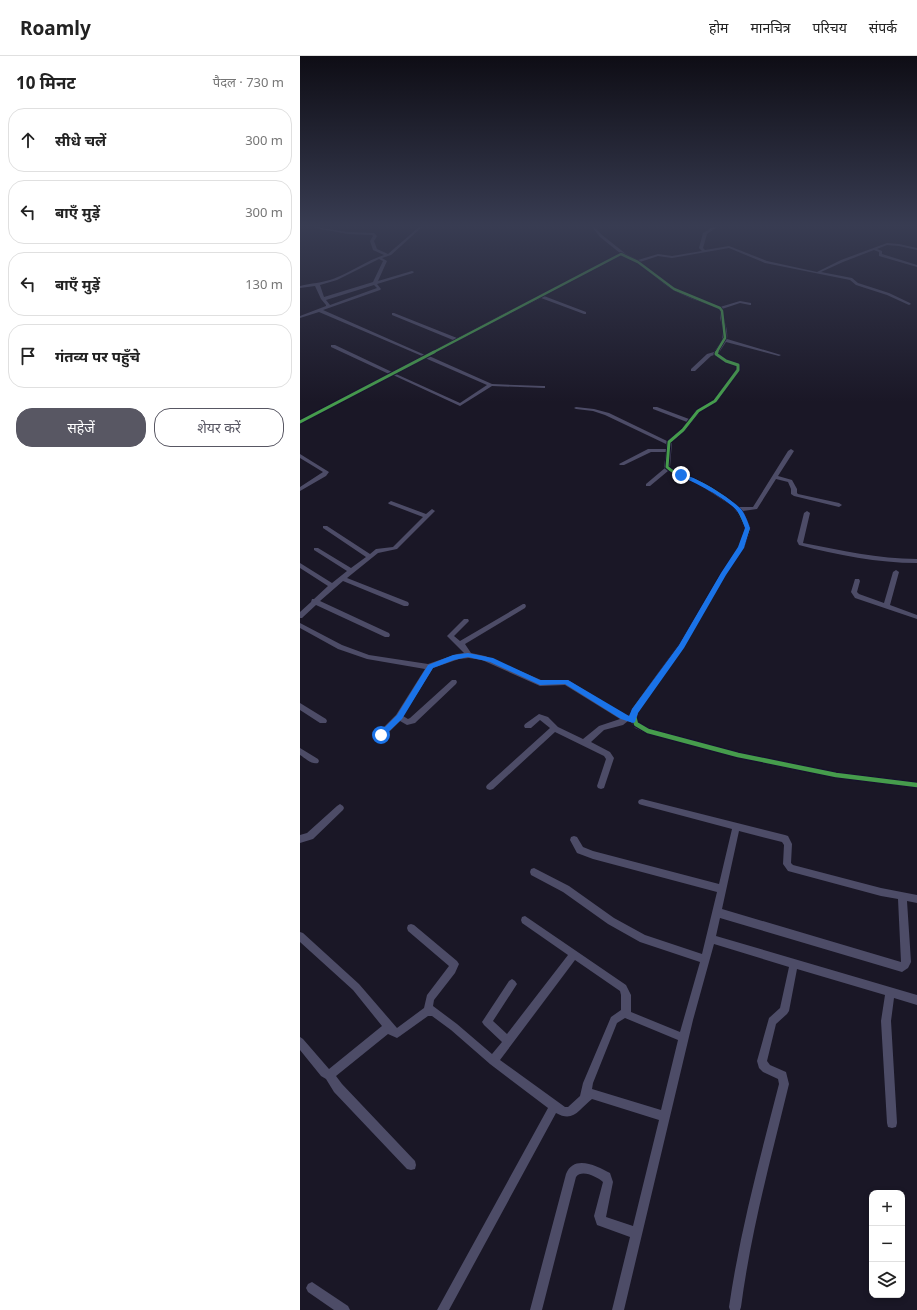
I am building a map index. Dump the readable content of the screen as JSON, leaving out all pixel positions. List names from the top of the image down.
{
  "page": {
    "header": "Roamly",
    "nav": [
      "होम",
      "मानचित्र",
      "परिचय",
      "संपर्क"
    ],
    "heading": ["10 मिनट", "पैदल · 730 m"],
    "list": [
      ["सीधे चलें", "300 m"],
      ["बाएँ मुड़ें", "300 m"],
      ["बाएँ मुड़ें", "130 m"],
      "गंतव्य पर पहुँचे"
    ],
    "buttons": ["सहेजें", "शेयर करें"],
    "map_buttons": ["+", "−"]
  }
}
